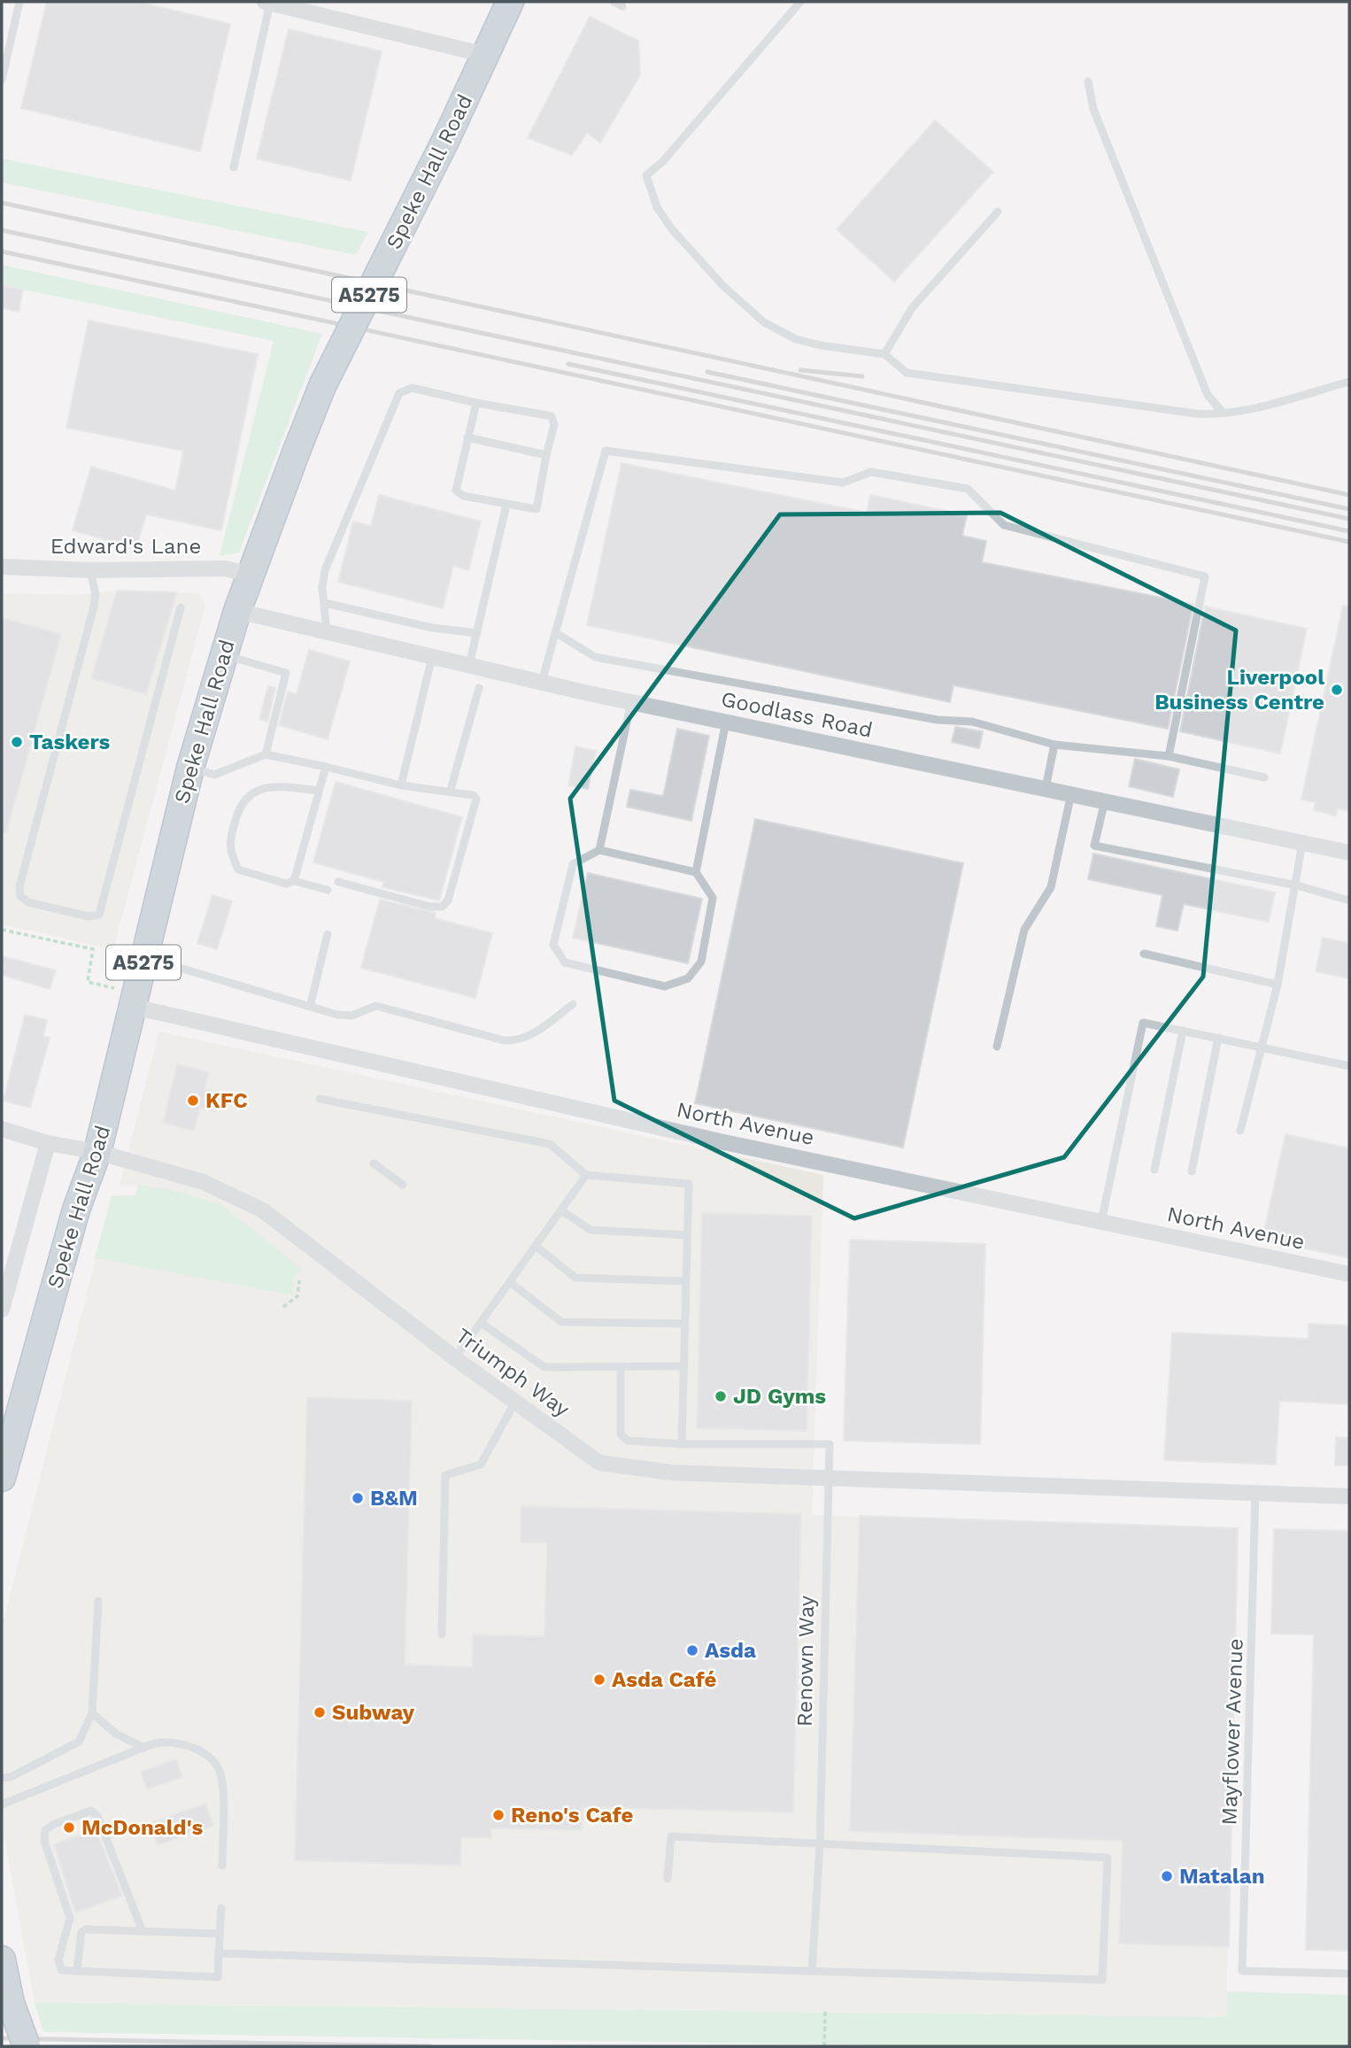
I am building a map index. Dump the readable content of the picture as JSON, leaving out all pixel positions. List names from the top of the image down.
{
  "streets": {
    "highway": ["Speke Hall Road", "A5275"],
    "street": [
      "Edward's Lane",
      "Goodlass Road",
      "North Avenue",
      "Triumph Way"
    ],
    "lane": ["Renown Way", "Mayflower Avenue"]
  },
  "crossings": [
    ["Speke Hall Road", "Edward's Lane"],
    ["Speke Hall Road", "Goodlass Road"],
    ["Speke Hall Road", "North Avenue"],
    ["Speke Hall Road", "Triumph Way"],
    ["Triumph Way", "Renown Way"],
    ["Triumph Way", "Mayflower Avenue"]
  ],
  "places": [
    "Liverpool Business Centre",
    "Taskers",
    "KFC",
    "JD Gyms",
    "B&M",
    "Asda",
    "Asda Café",
    "Subway",
    "Reno's Cafe",
    "McDonald's",
    "Matalan"
  ]
}
